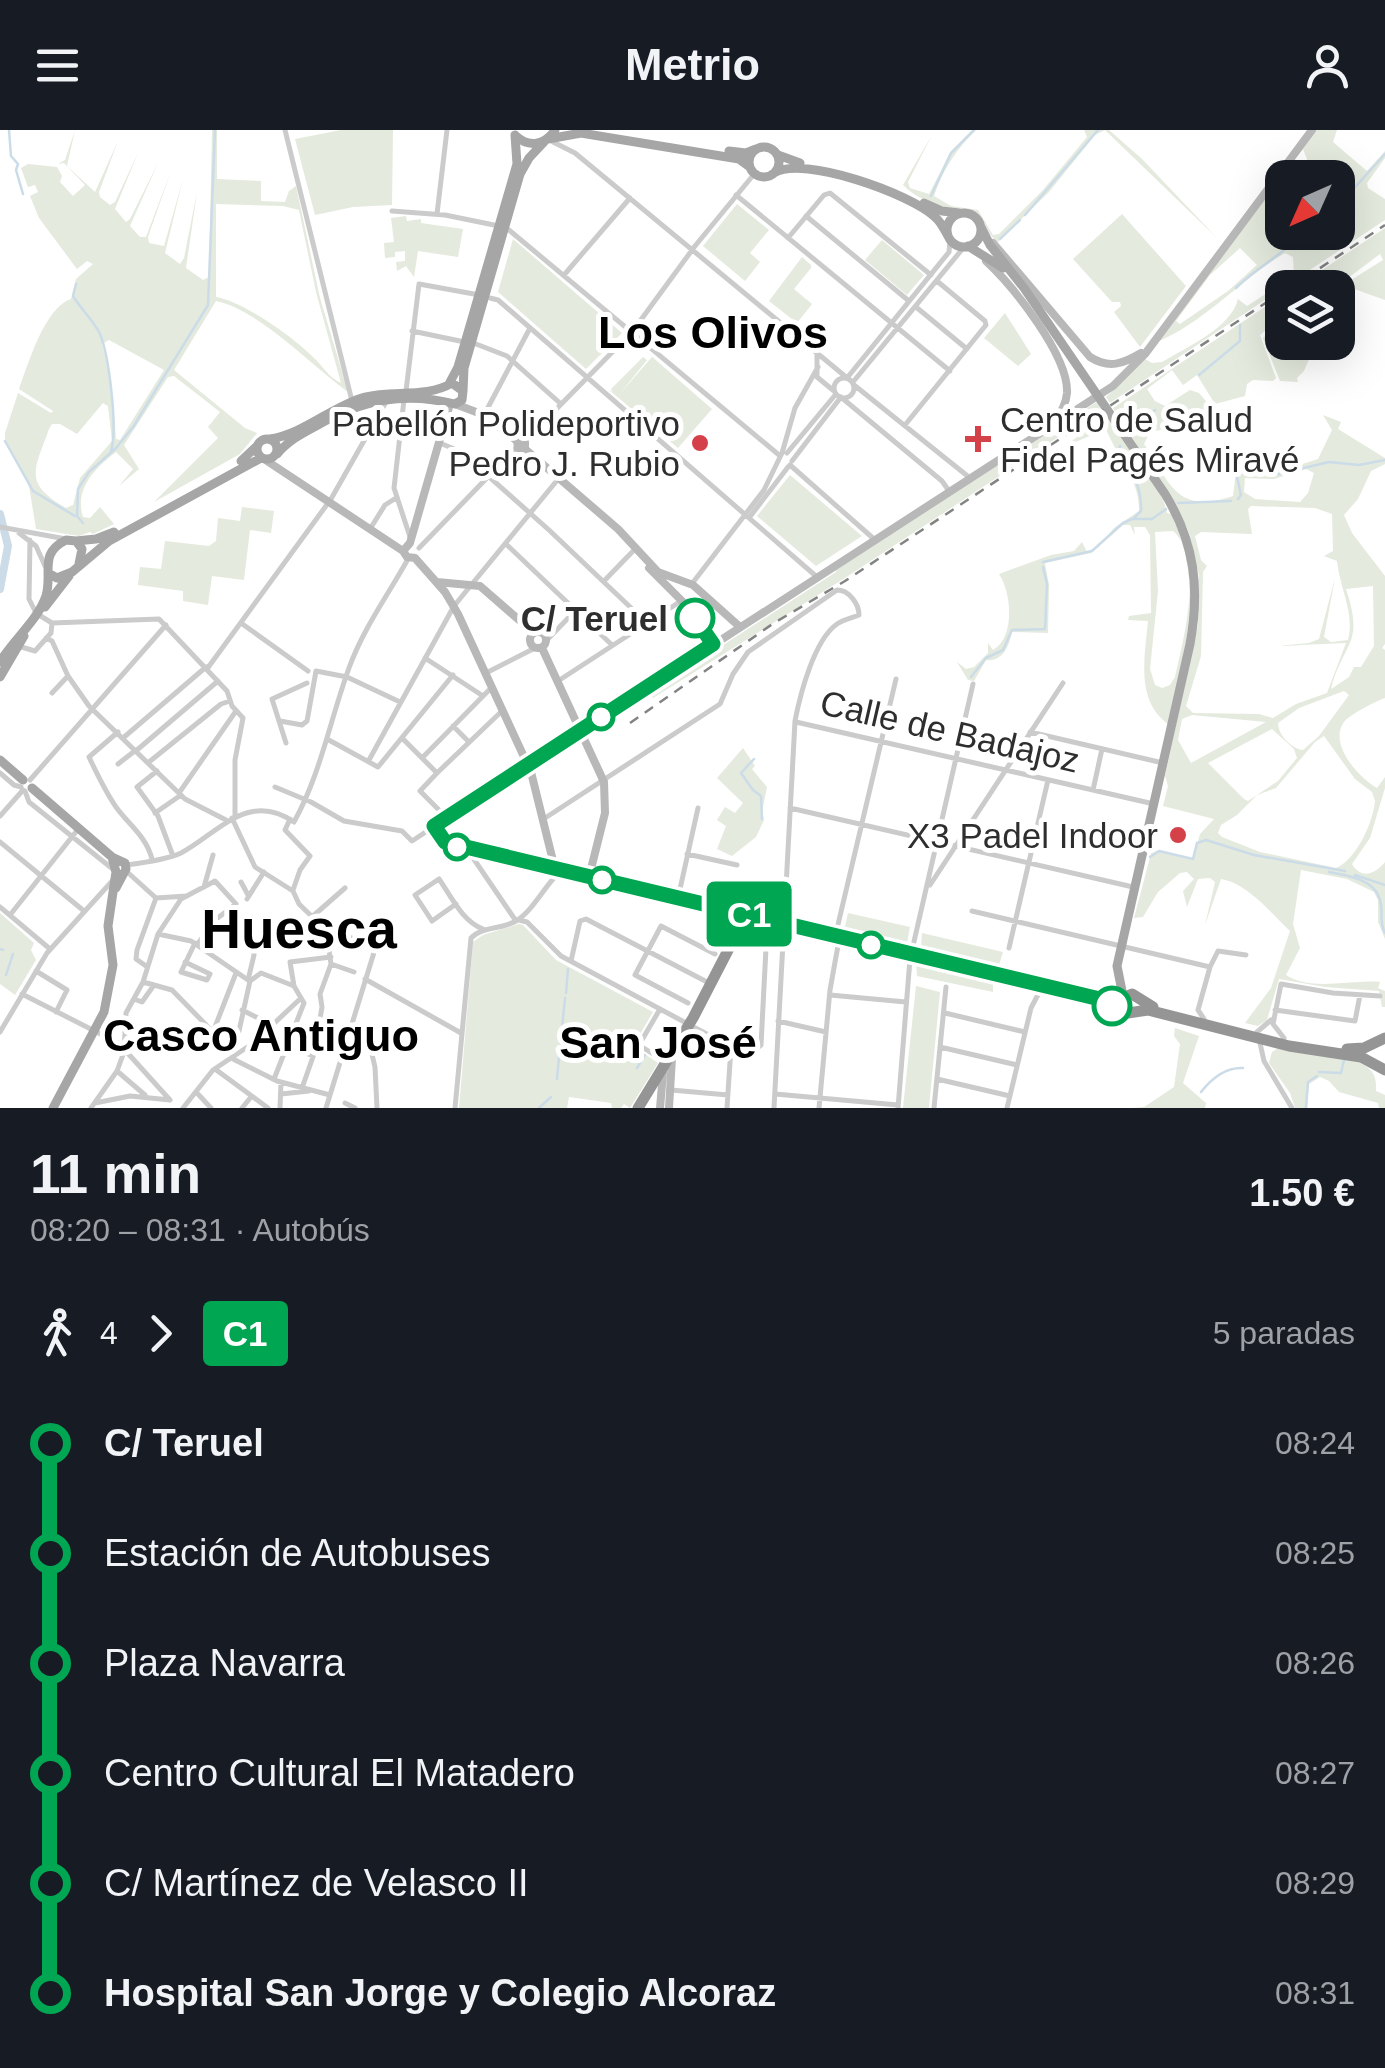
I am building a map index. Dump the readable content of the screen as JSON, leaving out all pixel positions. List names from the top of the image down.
{
  "streets": {
    "street": ["Calle de Badajoz"]
  },
  "districts": [
    "Los Olivos",
    "Huesca",
    "Casco Antiguo",
    "San José"
  ],
  "places": {
    "health": ["Centro de Salud Fidel Pagés Miravé"],
    "other": ["Pabellón Polideportivo Pedro J. Rubio", "C/ Teruel", "X3 Padel Indoor"]
  },
  "lines": ["bus line C1"],
  "north": "bottom left",
  "page": {
    "header": "Metrio",
    "on_map": "C1",
    "heading": ["11 min", "08:20 – 08:31 · Autobús", "1.50 €"],
    "legs": ["4", "C1", "5 paradas"],
    "list": [
      {
        "name": "C/ Teruel",
        "value": "08:24"
      },
      {
        "name": "Estación de Autobuses",
        "value": "08:25"
      },
      {
        "name": "Plaza Navarra",
        "value": "08:26"
      },
      {
        "name": "Centro Cultural El Matadero",
        "value": "08:27"
      },
      {
        "name": "C/ Martínez de Velasco II",
        "value": "08:29"
      },
      {
        "name": "Hospital San Jorge y Colegio Alcoraz",
        "value": "08:31"
      }
    ]
  }
}
